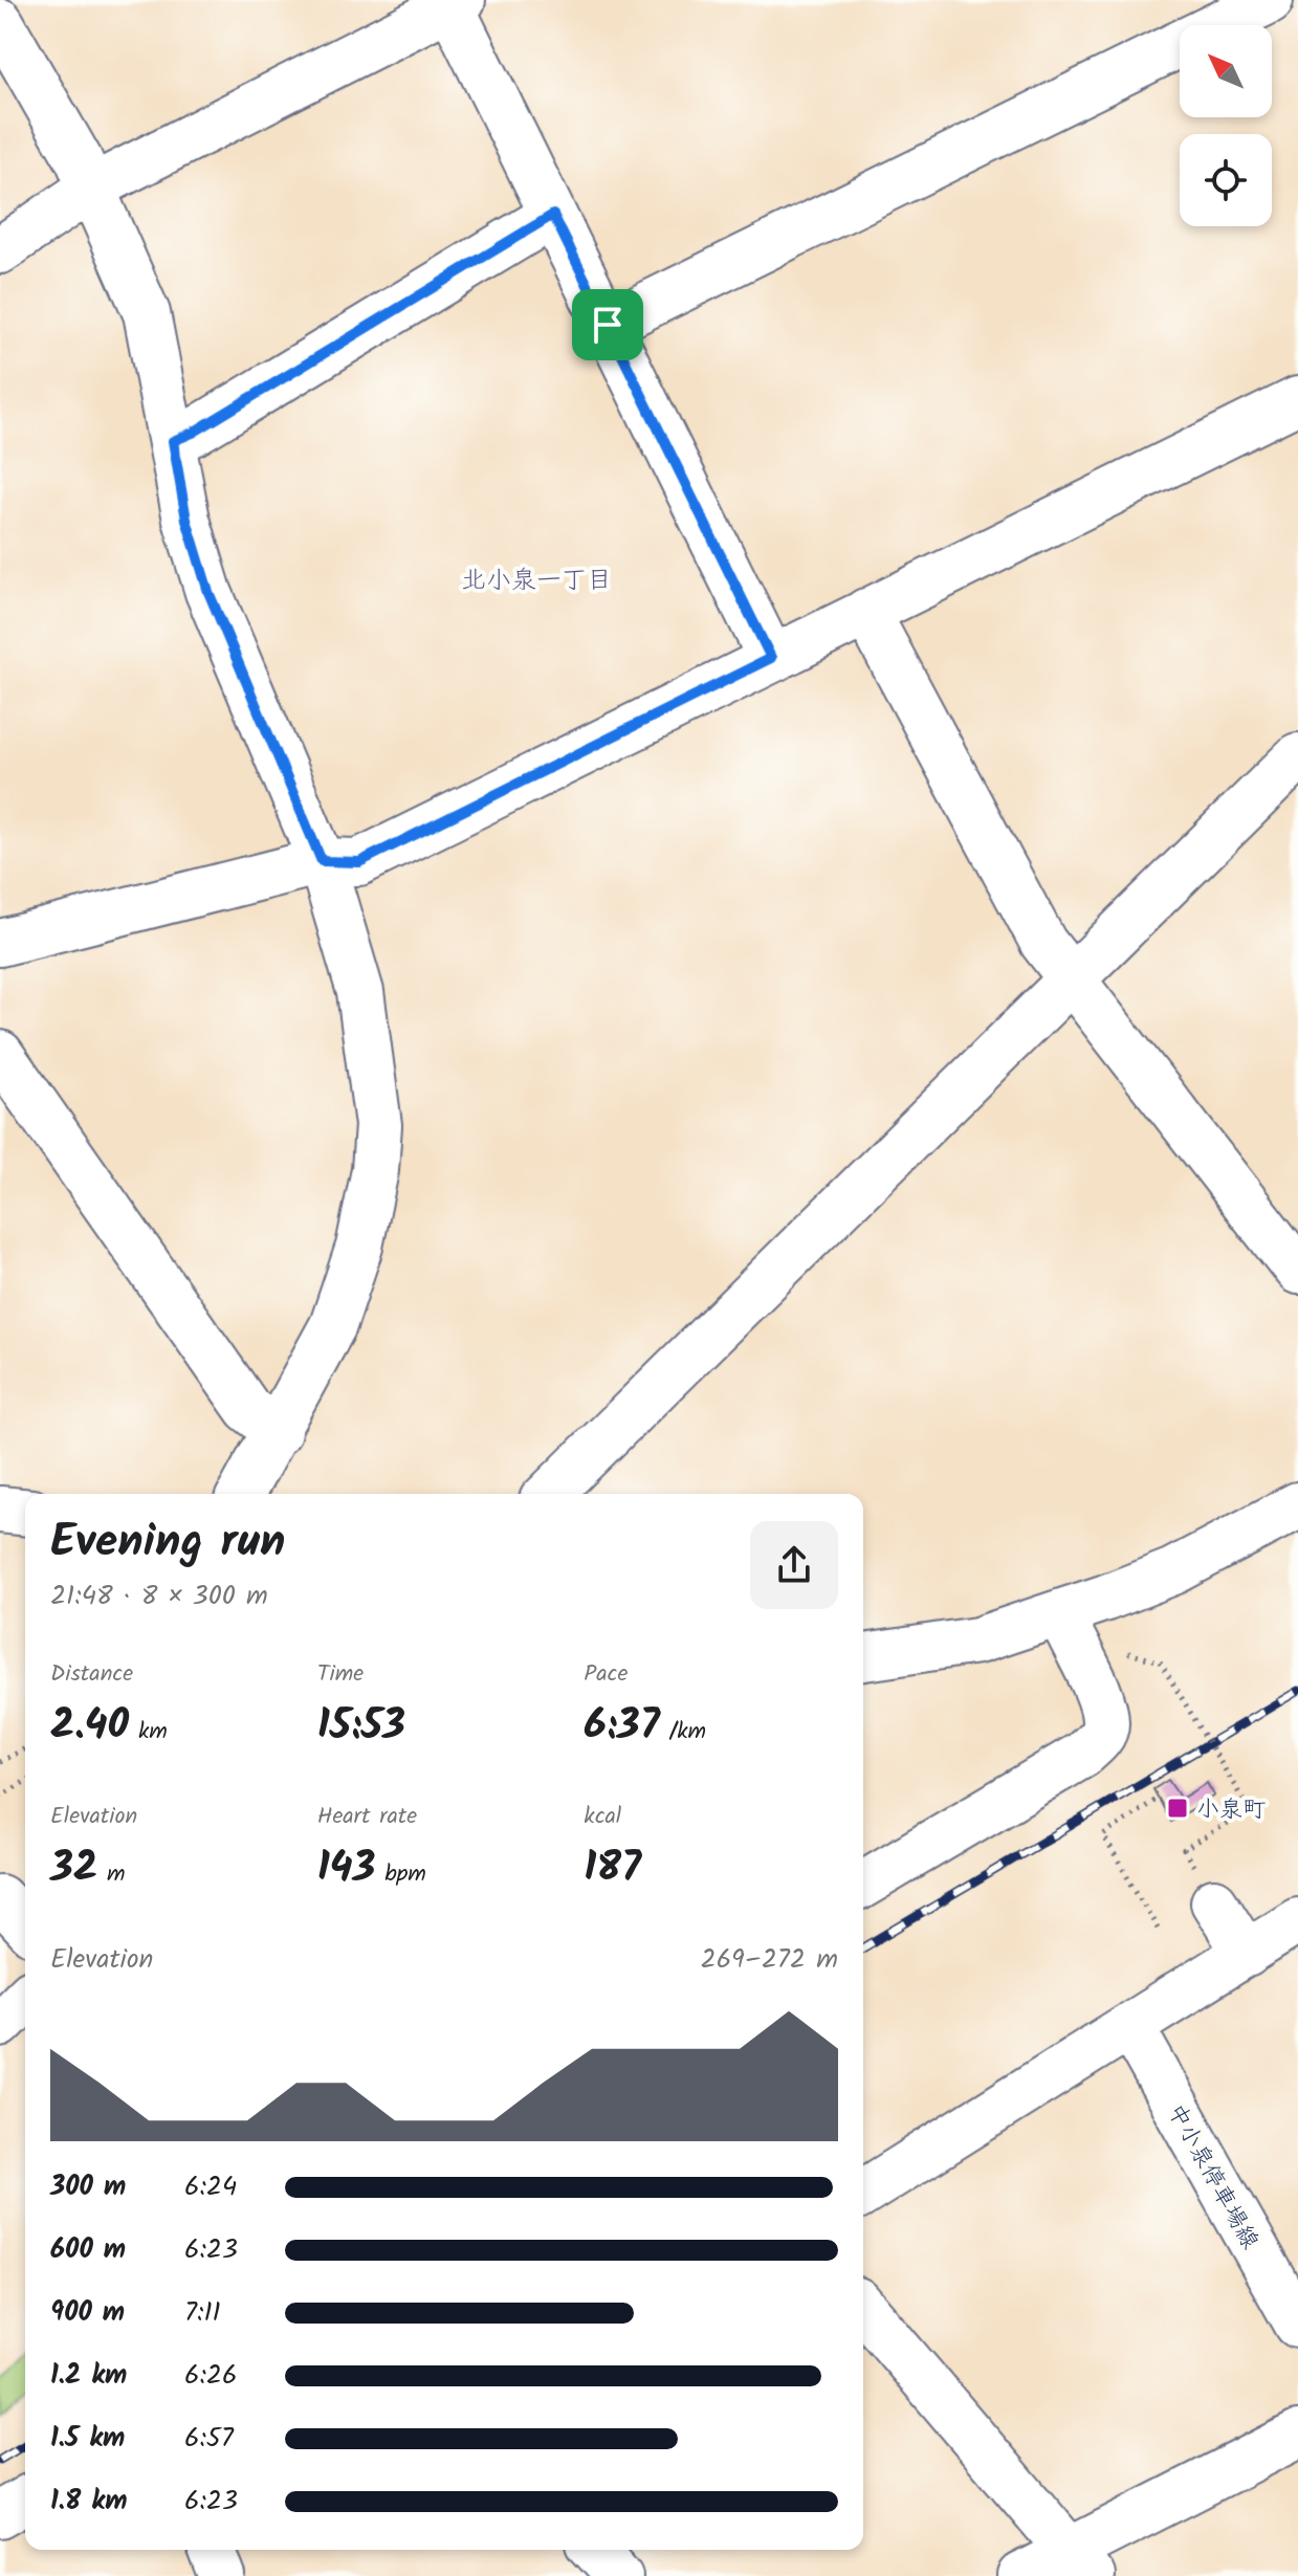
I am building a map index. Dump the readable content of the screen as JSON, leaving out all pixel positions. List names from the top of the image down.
{
  "streets": {
    "street": ["中小泉停車場線"]
  },
  "districts": ["北小泉一丁目"],
  "places": {
    "transit": ["小泉町"]
  },
  "north": "top left",
  "page": {
    "heading": ["Evening run", "21:48 · 8 × 300 m"],
    "stats": [
      ["Distance", "2.40 km"],
      ["Time", "15:53"],
      ["Pace", "6:37 /km"],
      ["Elevation", "32 m"],
      ["Heart rate", "143 bpm"],
      ["kcal", "187"]
    ],
    "chart": ["Elevation", "269–272 m"],
    "list": [
      {
        "name": "300 m",
        "note": "6:24"
      },
      {
        "name": "600 m",
        "note": "6:23"
      },
      {
        "name": "900 m",
        "note": "7:11"
      },
      {
        "name": "1.2 km",
        "note": "6:26"
      },
      {
        "name": "1.5 km",
        "note": "6:57"
      },
      {
        "name": "1.8 km",
        "note": "6:23"
      }
    ]
  }
}
